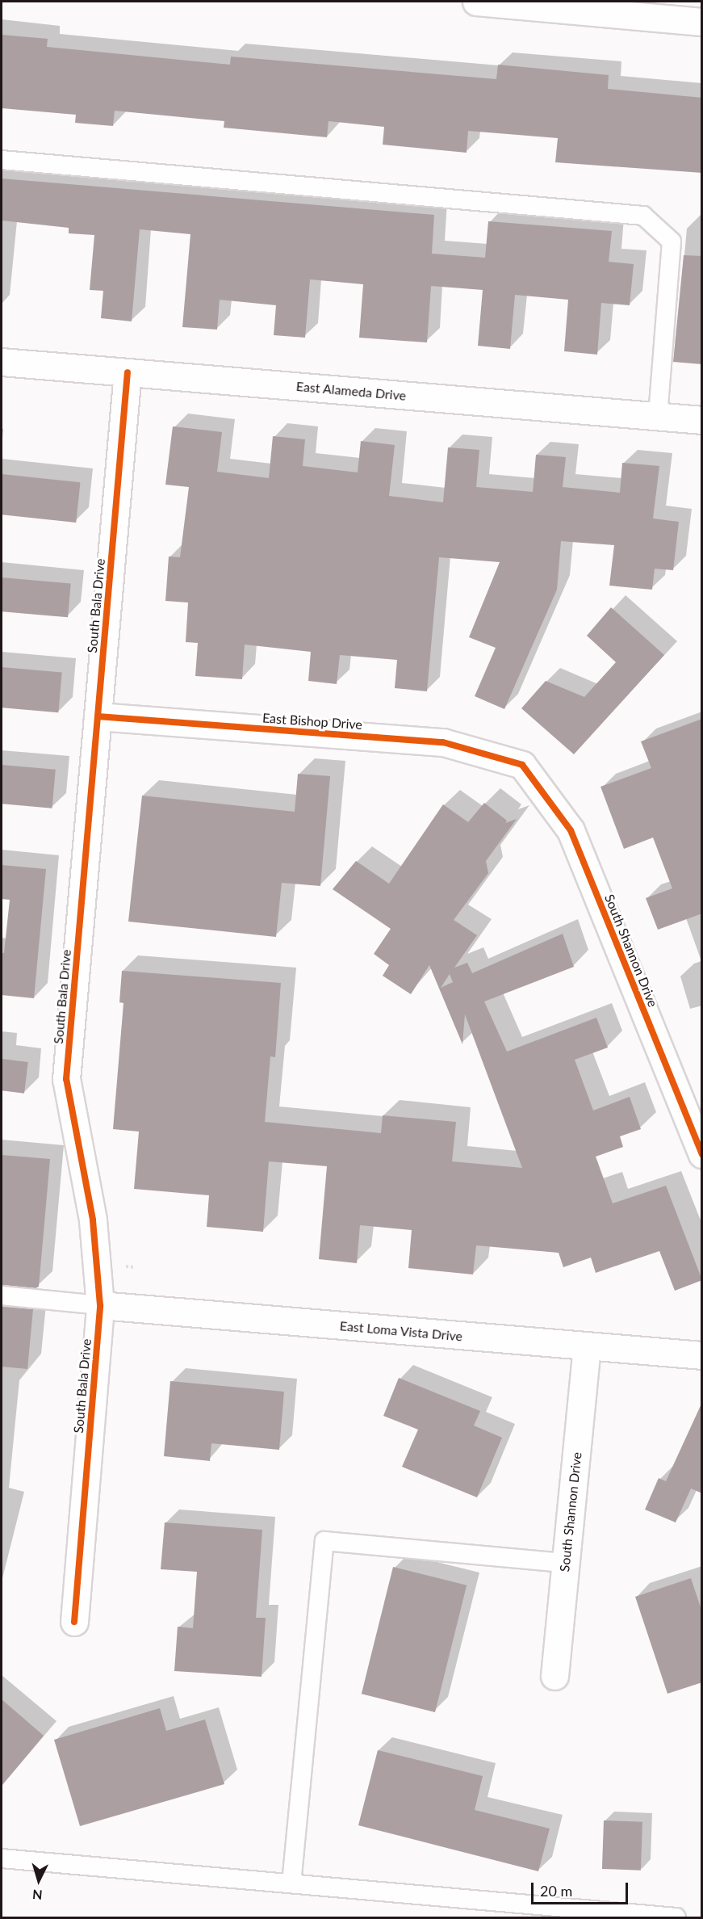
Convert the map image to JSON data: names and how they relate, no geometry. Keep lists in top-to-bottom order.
{
  "streets": {
    "street": [
      "East Alameda Drive",
      "South Bala Drive",
      "East Bishop Drive",
      "South Shannon Drive",
      "East Loma Vista Drive"
    ]
  },
  "crossings": [
    ["East Alameda Drive", "South Bala Drive"],
    ["South Bala Drive", "East Bishop Drive"],
    ["South Bala Drive", "East Loma Vista Drive"],
    ["East Bishop Drive", "South Shannon Drive"],
    ["South Shannon Drive", "East Loma Vista Drive"]
  ],
  "scale_bar": "20 m",
  "north": "bottom"
}
